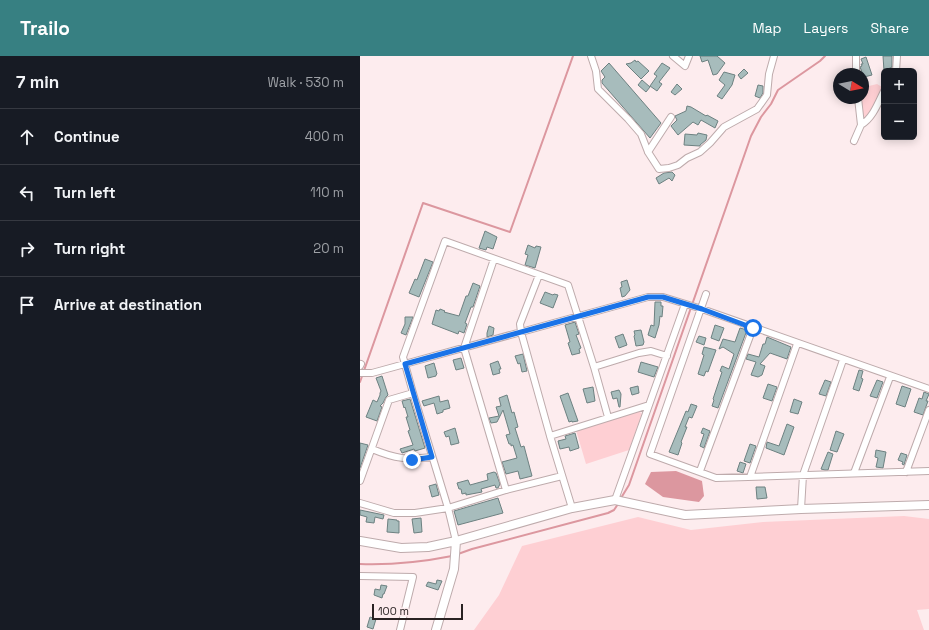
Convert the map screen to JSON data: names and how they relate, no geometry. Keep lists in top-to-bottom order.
{
  "scale_bar": "100 m",
  "north": "right",
  "page": {
    "header": "Trailo",
    "nav": ["Map", "Layers", "Share"],
    "heading": ["7 min", "Walk · 530 m"],
    "map_buttons": ["+", "−"],
    "list": [
      ["Continue", "400 m"],
      ["Turn left", "110 m"],
      ["Turn right", "20 m"],
      "Arrive at destination"
    ],
    "scale": "100 m"
  }
}
